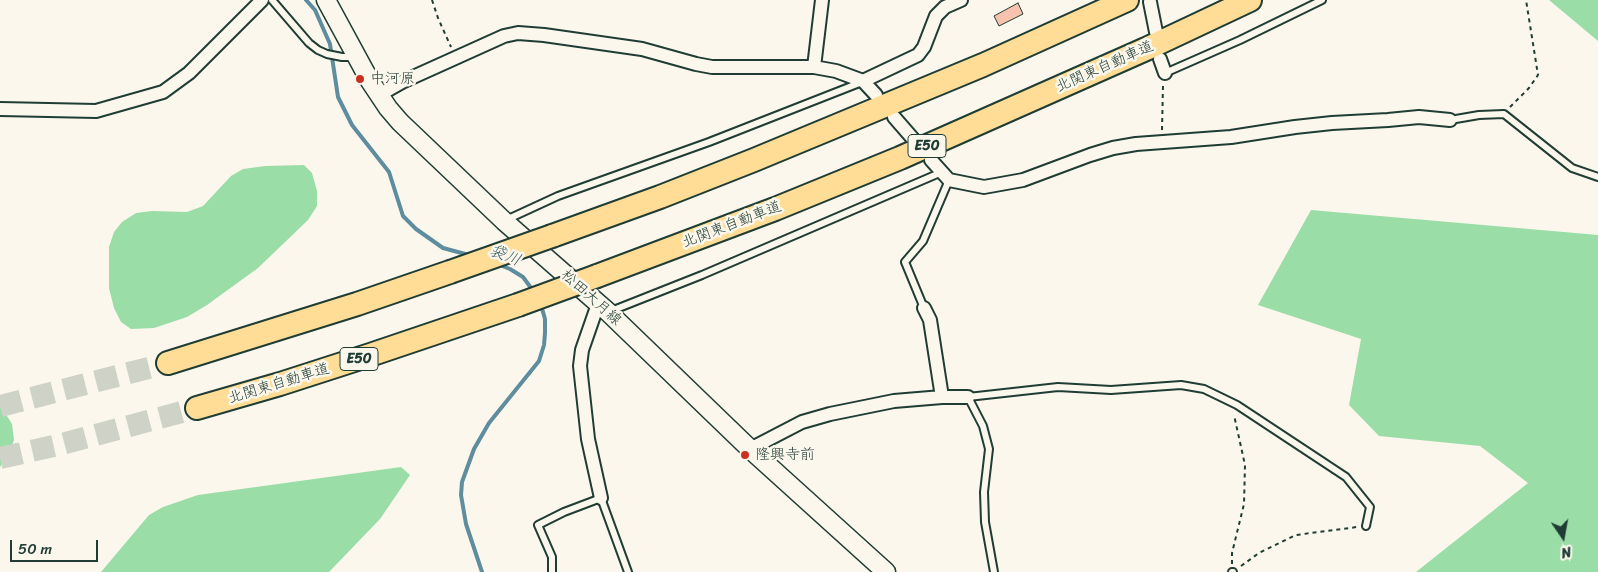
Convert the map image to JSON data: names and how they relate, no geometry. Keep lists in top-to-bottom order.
{
  "streets": {
    "highway": ["北関東自動車道", "E50"],
    "main road": ["松田大月線"]
  },
  "water": ["袋川"],
  "places": ["中河原", "隆興寺前"],
  "scale_bar": "50 m",
  "north": "bottom"
}
